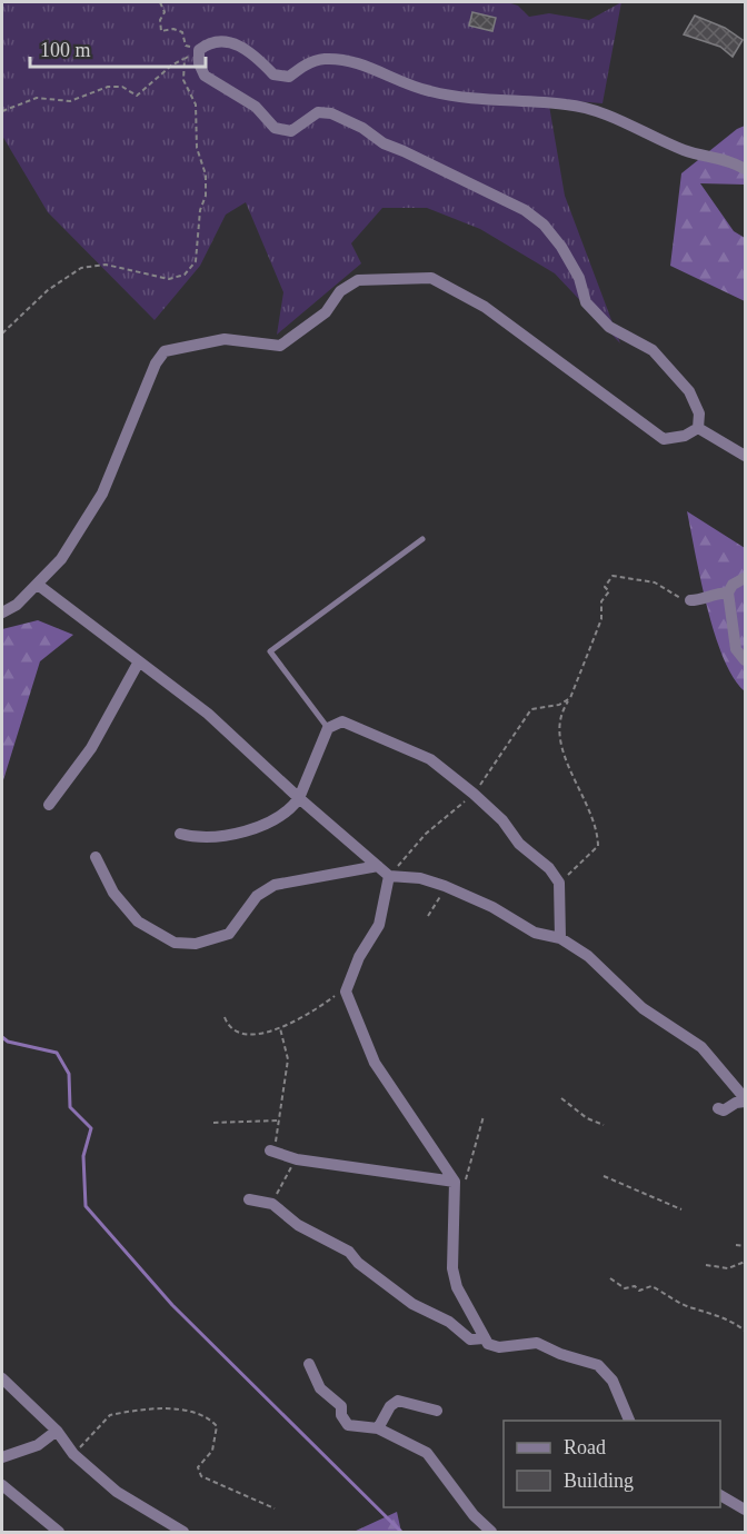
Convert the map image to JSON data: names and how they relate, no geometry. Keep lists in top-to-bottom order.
{
  "legend": ["Road", "Building"],
  "scale_bar": "100 m"
}
